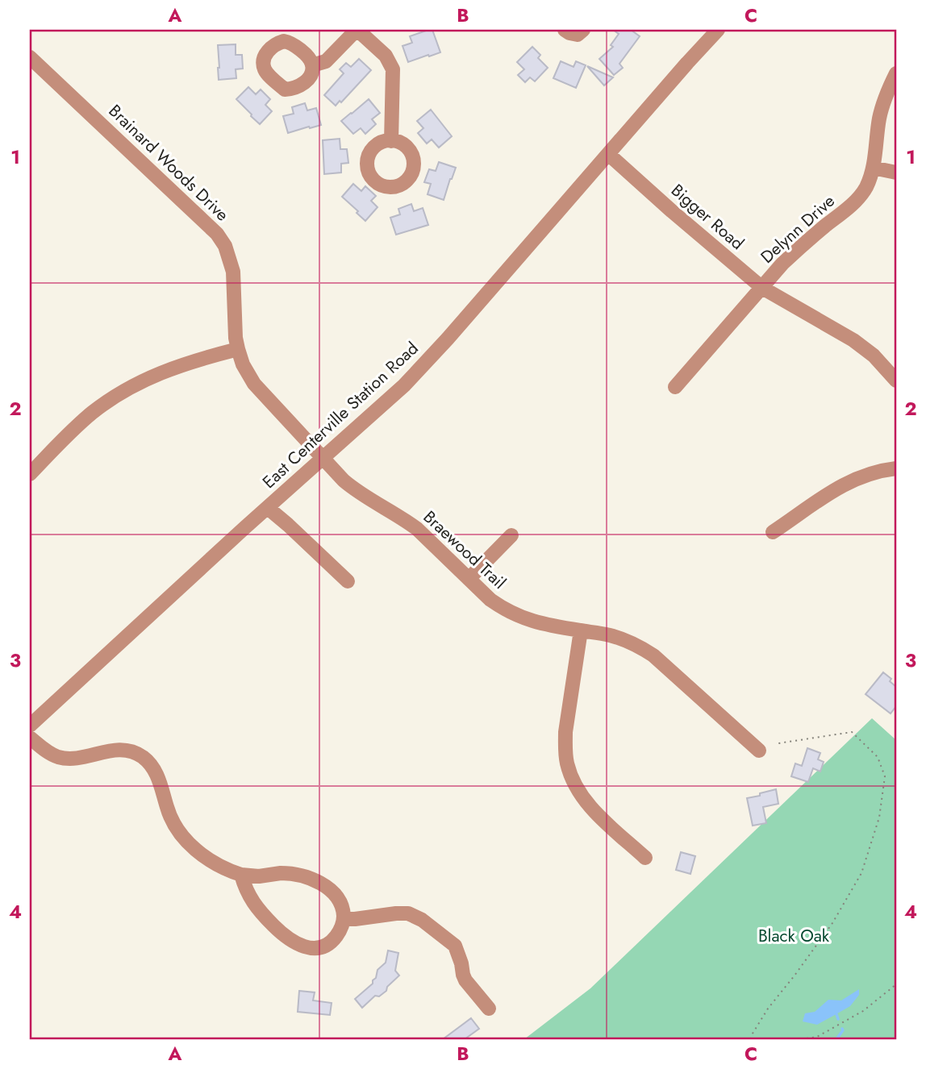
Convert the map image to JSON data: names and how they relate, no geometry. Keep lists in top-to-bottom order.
{
  "streets": {
    "street": [
      "Brainard Woods Drive",
      "Bigger Road",
      "Delynn Drive",
      "East Centerville Station Road",
      "Braewood Trail"
    ]
  },
  "crossings": [
    ["Brainard Woods Drive", "East Centerville Station Road"],
    ["Brainard Woods Drive", "Braewood Trail"],
    ["Bigger Road", "Delynn Drive"],
    ["Bigger Road", "East Centerville Station Road"],
    ["East Centerville Station Road", "Braewood Trail"]
  ],
  "parks": ["Black Oak"],
  "grid": {
    "columns": ["A", "B", "C"],
    "rows": [
      "1",
      "2",
      "3",
      "4"
    ]
  }
}
